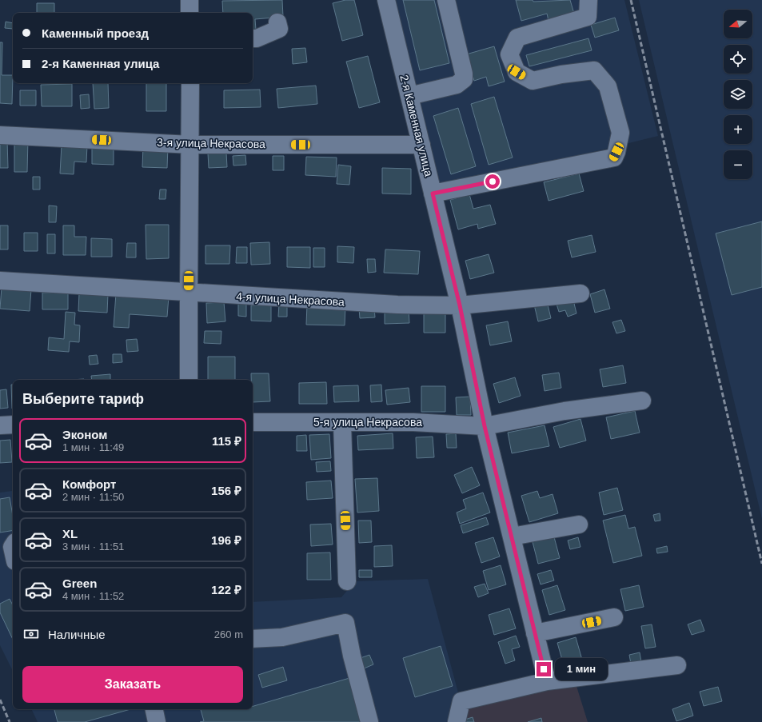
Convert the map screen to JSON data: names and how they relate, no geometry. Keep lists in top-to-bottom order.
{
  "streets": {
    "street": [
      "2-я Каменная улица",
      "3-я улица Некрасова",
      "4-я улица Некрасова",
      "5-я улица Некрасова"
    ]
  },
  "crossings": [
    ["2-я Каменная улица", "3-я улица Некрасова"],
    ["2-я Каменная улица", "4-я улица Некрасова"],
    ["2-я Каменная улица", "5-я улица Некрасова"]
  ],
  "north": "left",
  "page": {
    "map_buttons": ["+", "−"],
    "banner": ["Каменный проезд", "2-я Каменная улица"],
    "heading": "Выберите тариф",
    "list": [
      {
        "name": "Эконом",
        "note": "1 мин · 11:49",
        "value": "115 ₽"
      },
      {
        "name": "Комфорт",
        "note": "2 мин · 11:50",
        "value": "156 ₽"
      },
      {
        "name": "XL",
        "note": "3 мин · 11:51",
        "value": "196 ₽"
      },
      {
        "name": "Green",
        "note": "4 мин · 11:52",
        "value": "122 ₽"
      }
    ],
    "pay": ["Наличные", "260 m"],
    "bubble": "1 мин",
    "buttons": "Заказать"
  }
}
